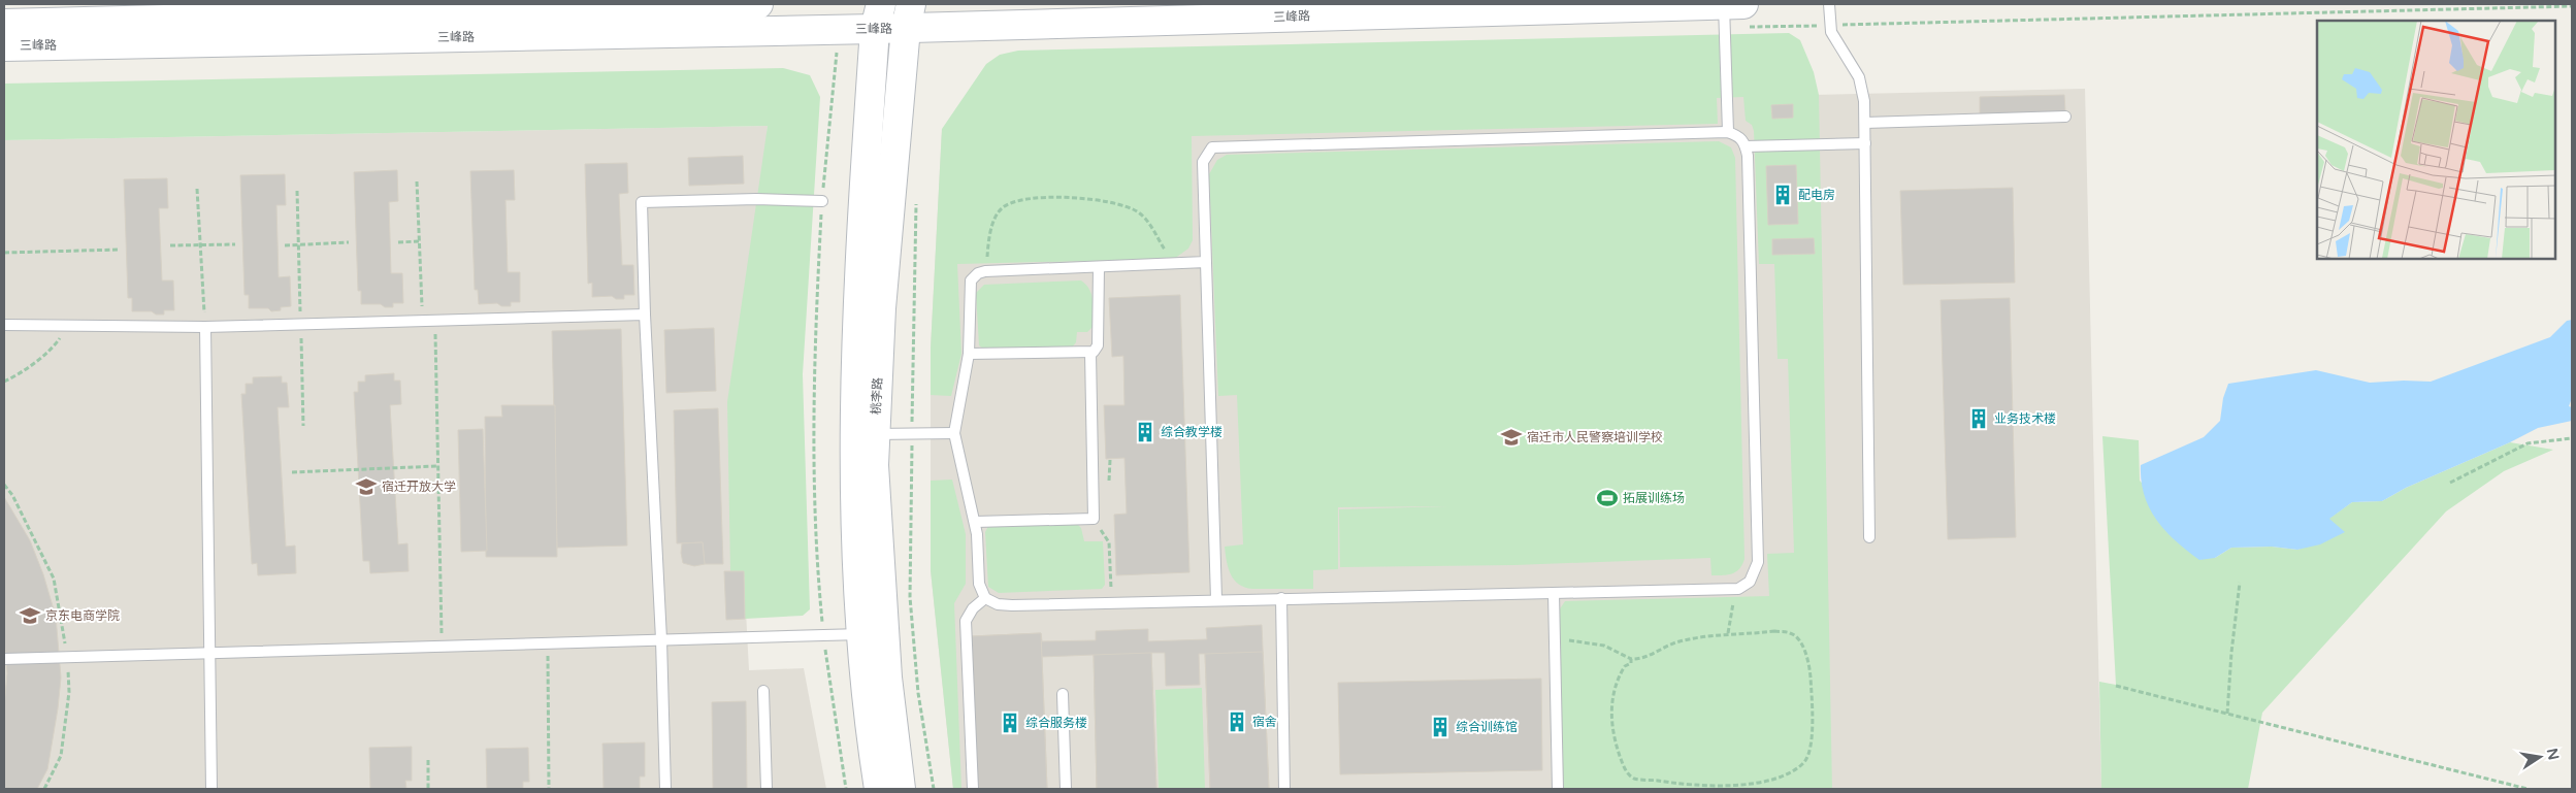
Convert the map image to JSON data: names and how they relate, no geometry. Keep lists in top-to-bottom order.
{
  "streets": {
    "main road": ["三峰路", "桃李路"]
  },
  "crossings": [
    ["三峰路", "桃李路"]
  ],
  "places": {
    "building": [
      "配电房",
      "业务技术楼",
      "综合教学楼",
      "宿舍",
      "综合服务楼",
      "综合训练馆"
    ],
    "school or university": ["宿迁市人民警察培训学校", "宿迁开放大学", "京东电商学院"],
    "sports": ["拓展训练场"]
  },
  "north": "right"
}
